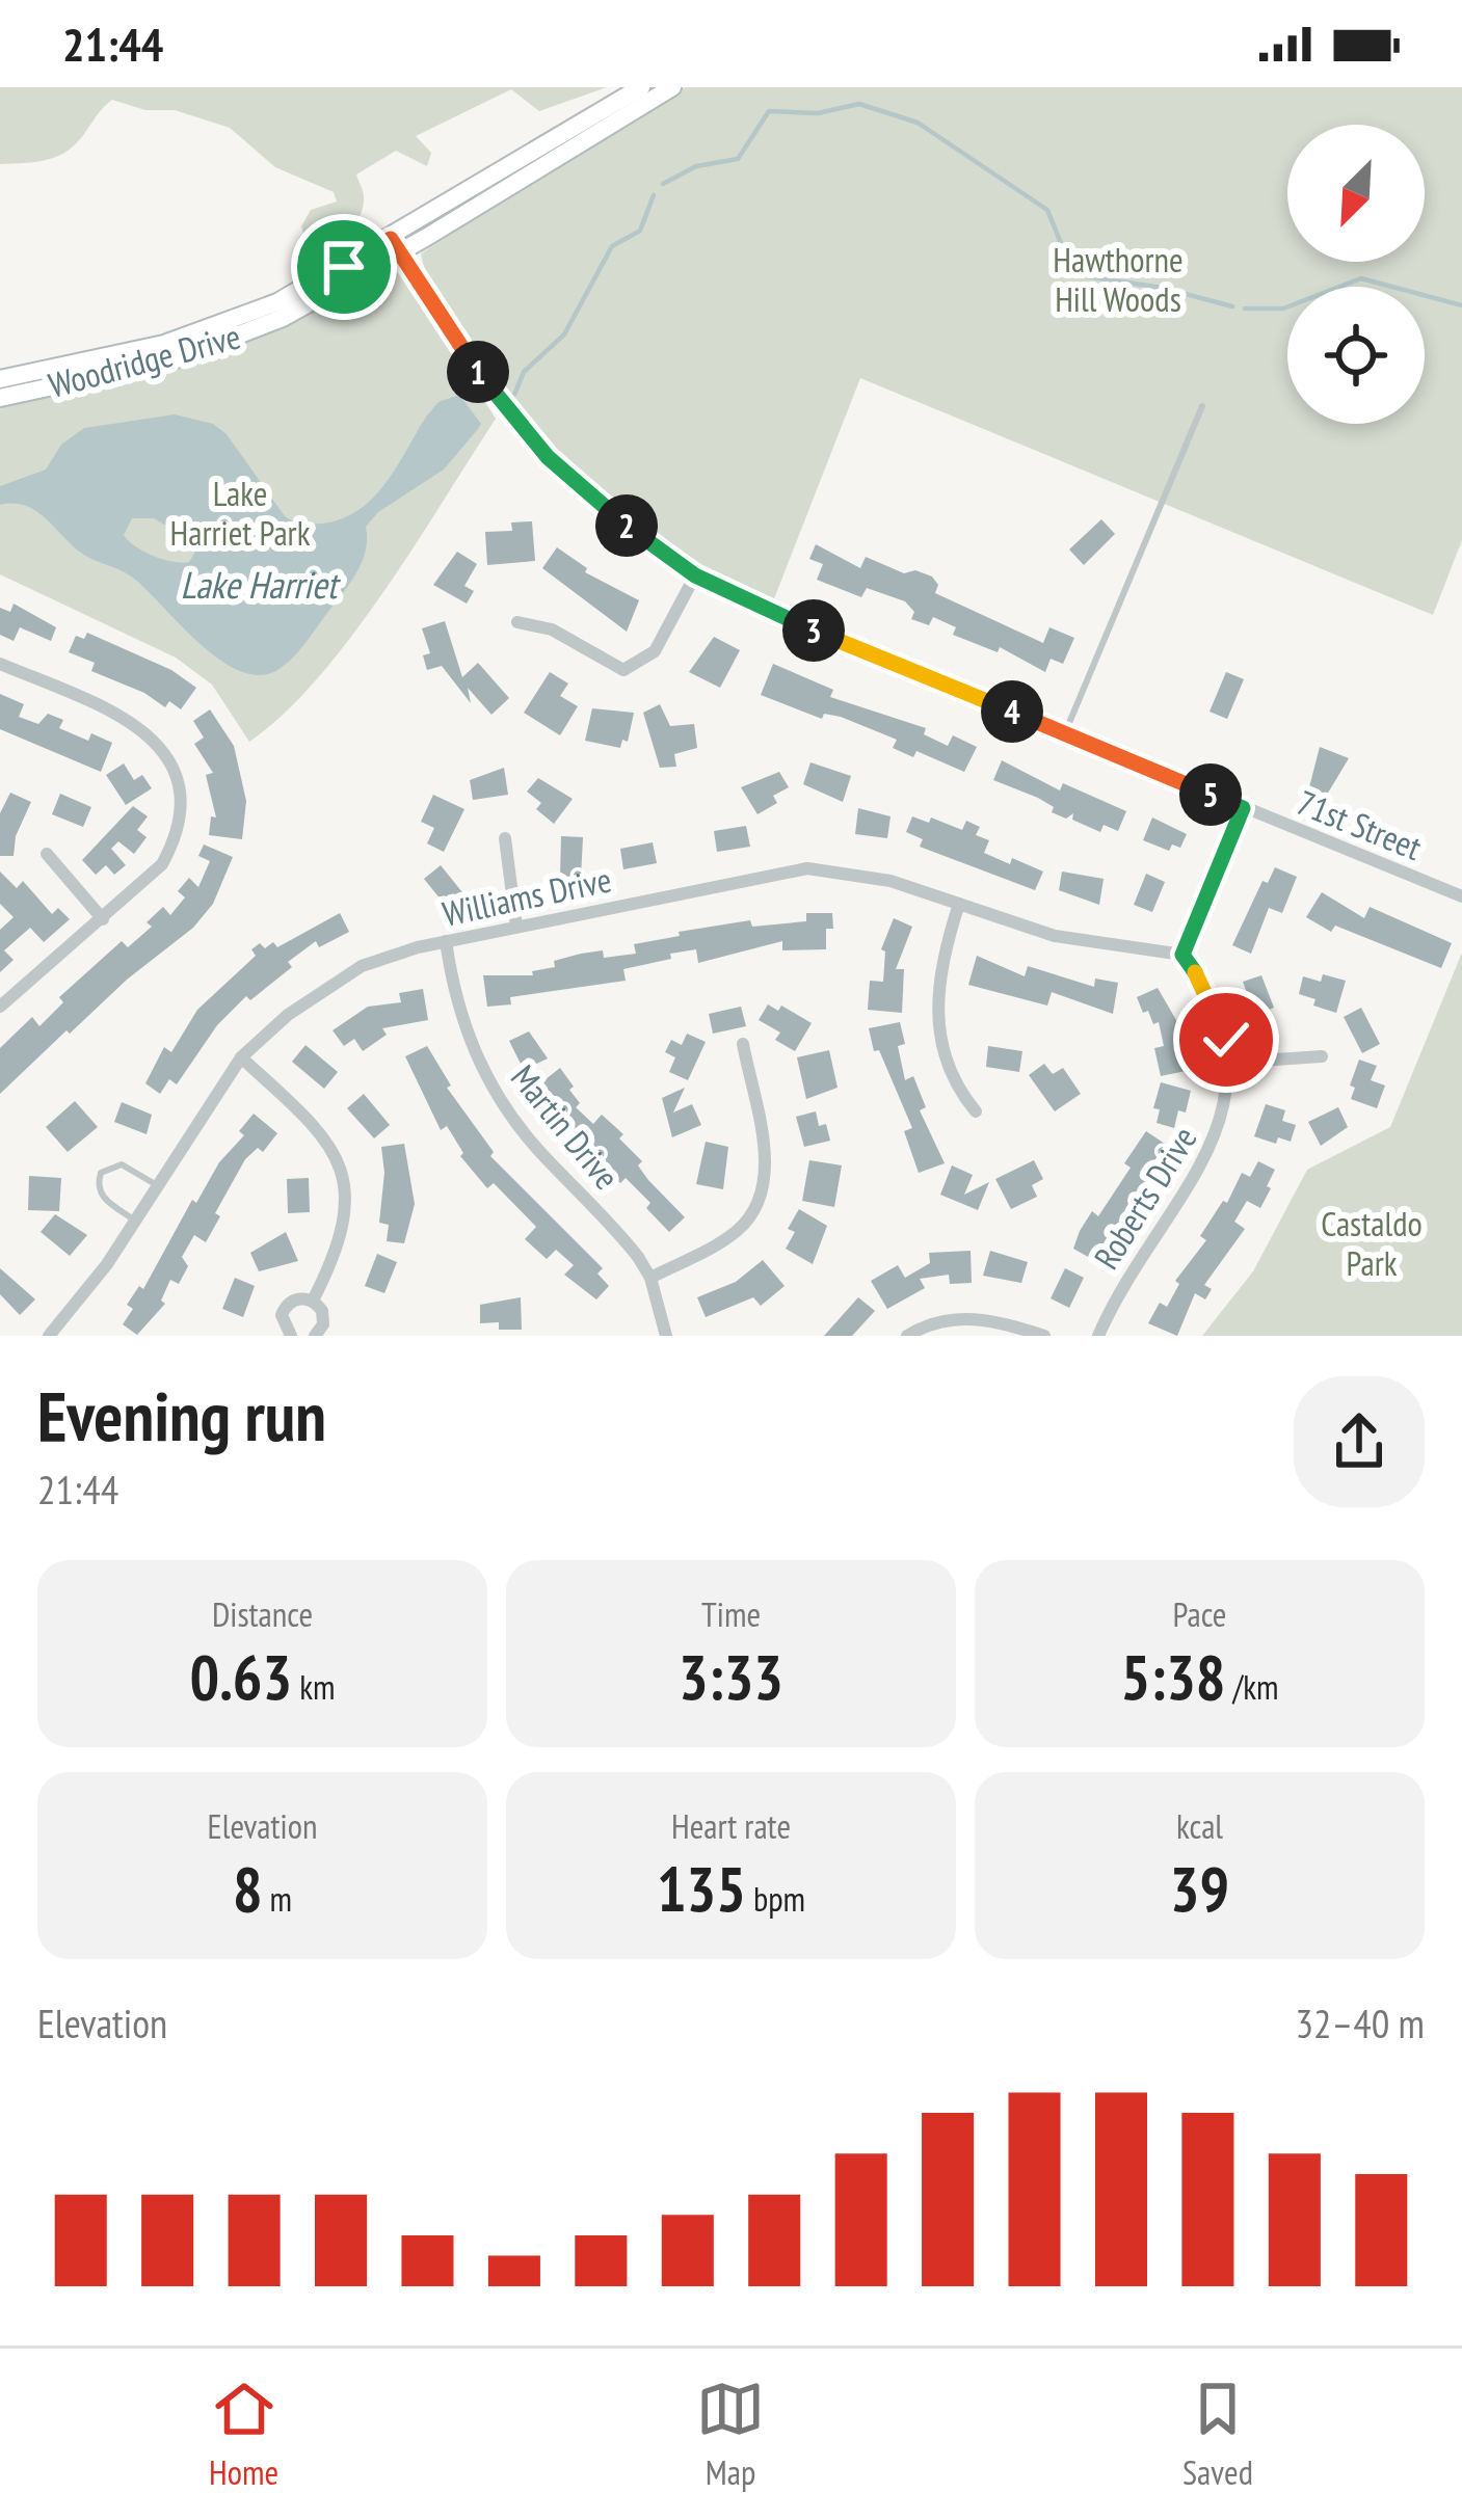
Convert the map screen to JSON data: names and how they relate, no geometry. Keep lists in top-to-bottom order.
{
  "streets": {
    "street": [
      "Woodridge Drive",
      "71st Street",
      "Williams Drive",
      "Martin Drive",
      "Roberts Drive"
    ]
  },
  "crossings": [
    ["Woodridge Drive", "71st Street"],
    ["Williams Drive", "Martin Drive"],
    ["Williams Drive", "Roberts Drive"]
  ],
  "water": ["Lake Harriet"],
  "parks": ["Hawthorne Hill Woods", "Lake Harriet Park", "Castaldo Park"],
  "north": "bottom left",
  "page": {
    "status": "21:44",
    "pins": [
      "1",
      "2",
      "3",
      "4",
      "5"
    ],
    "heading": ["Evening run", "21:44"],
    "stats": [
      ["Distance", "0.63 km"],
      ["Time", "3:33"],
      ["Pace", "5:38 /km"],
      ["Elevation", "8 m"],
      ["Heart rate", "135 bpm"],
      ["kcal", "39"]
    ],
    "chart": ["Elevation", "32–40 m"],
    "tabs": ["Home", "Map", "Saved"]
  }
}
